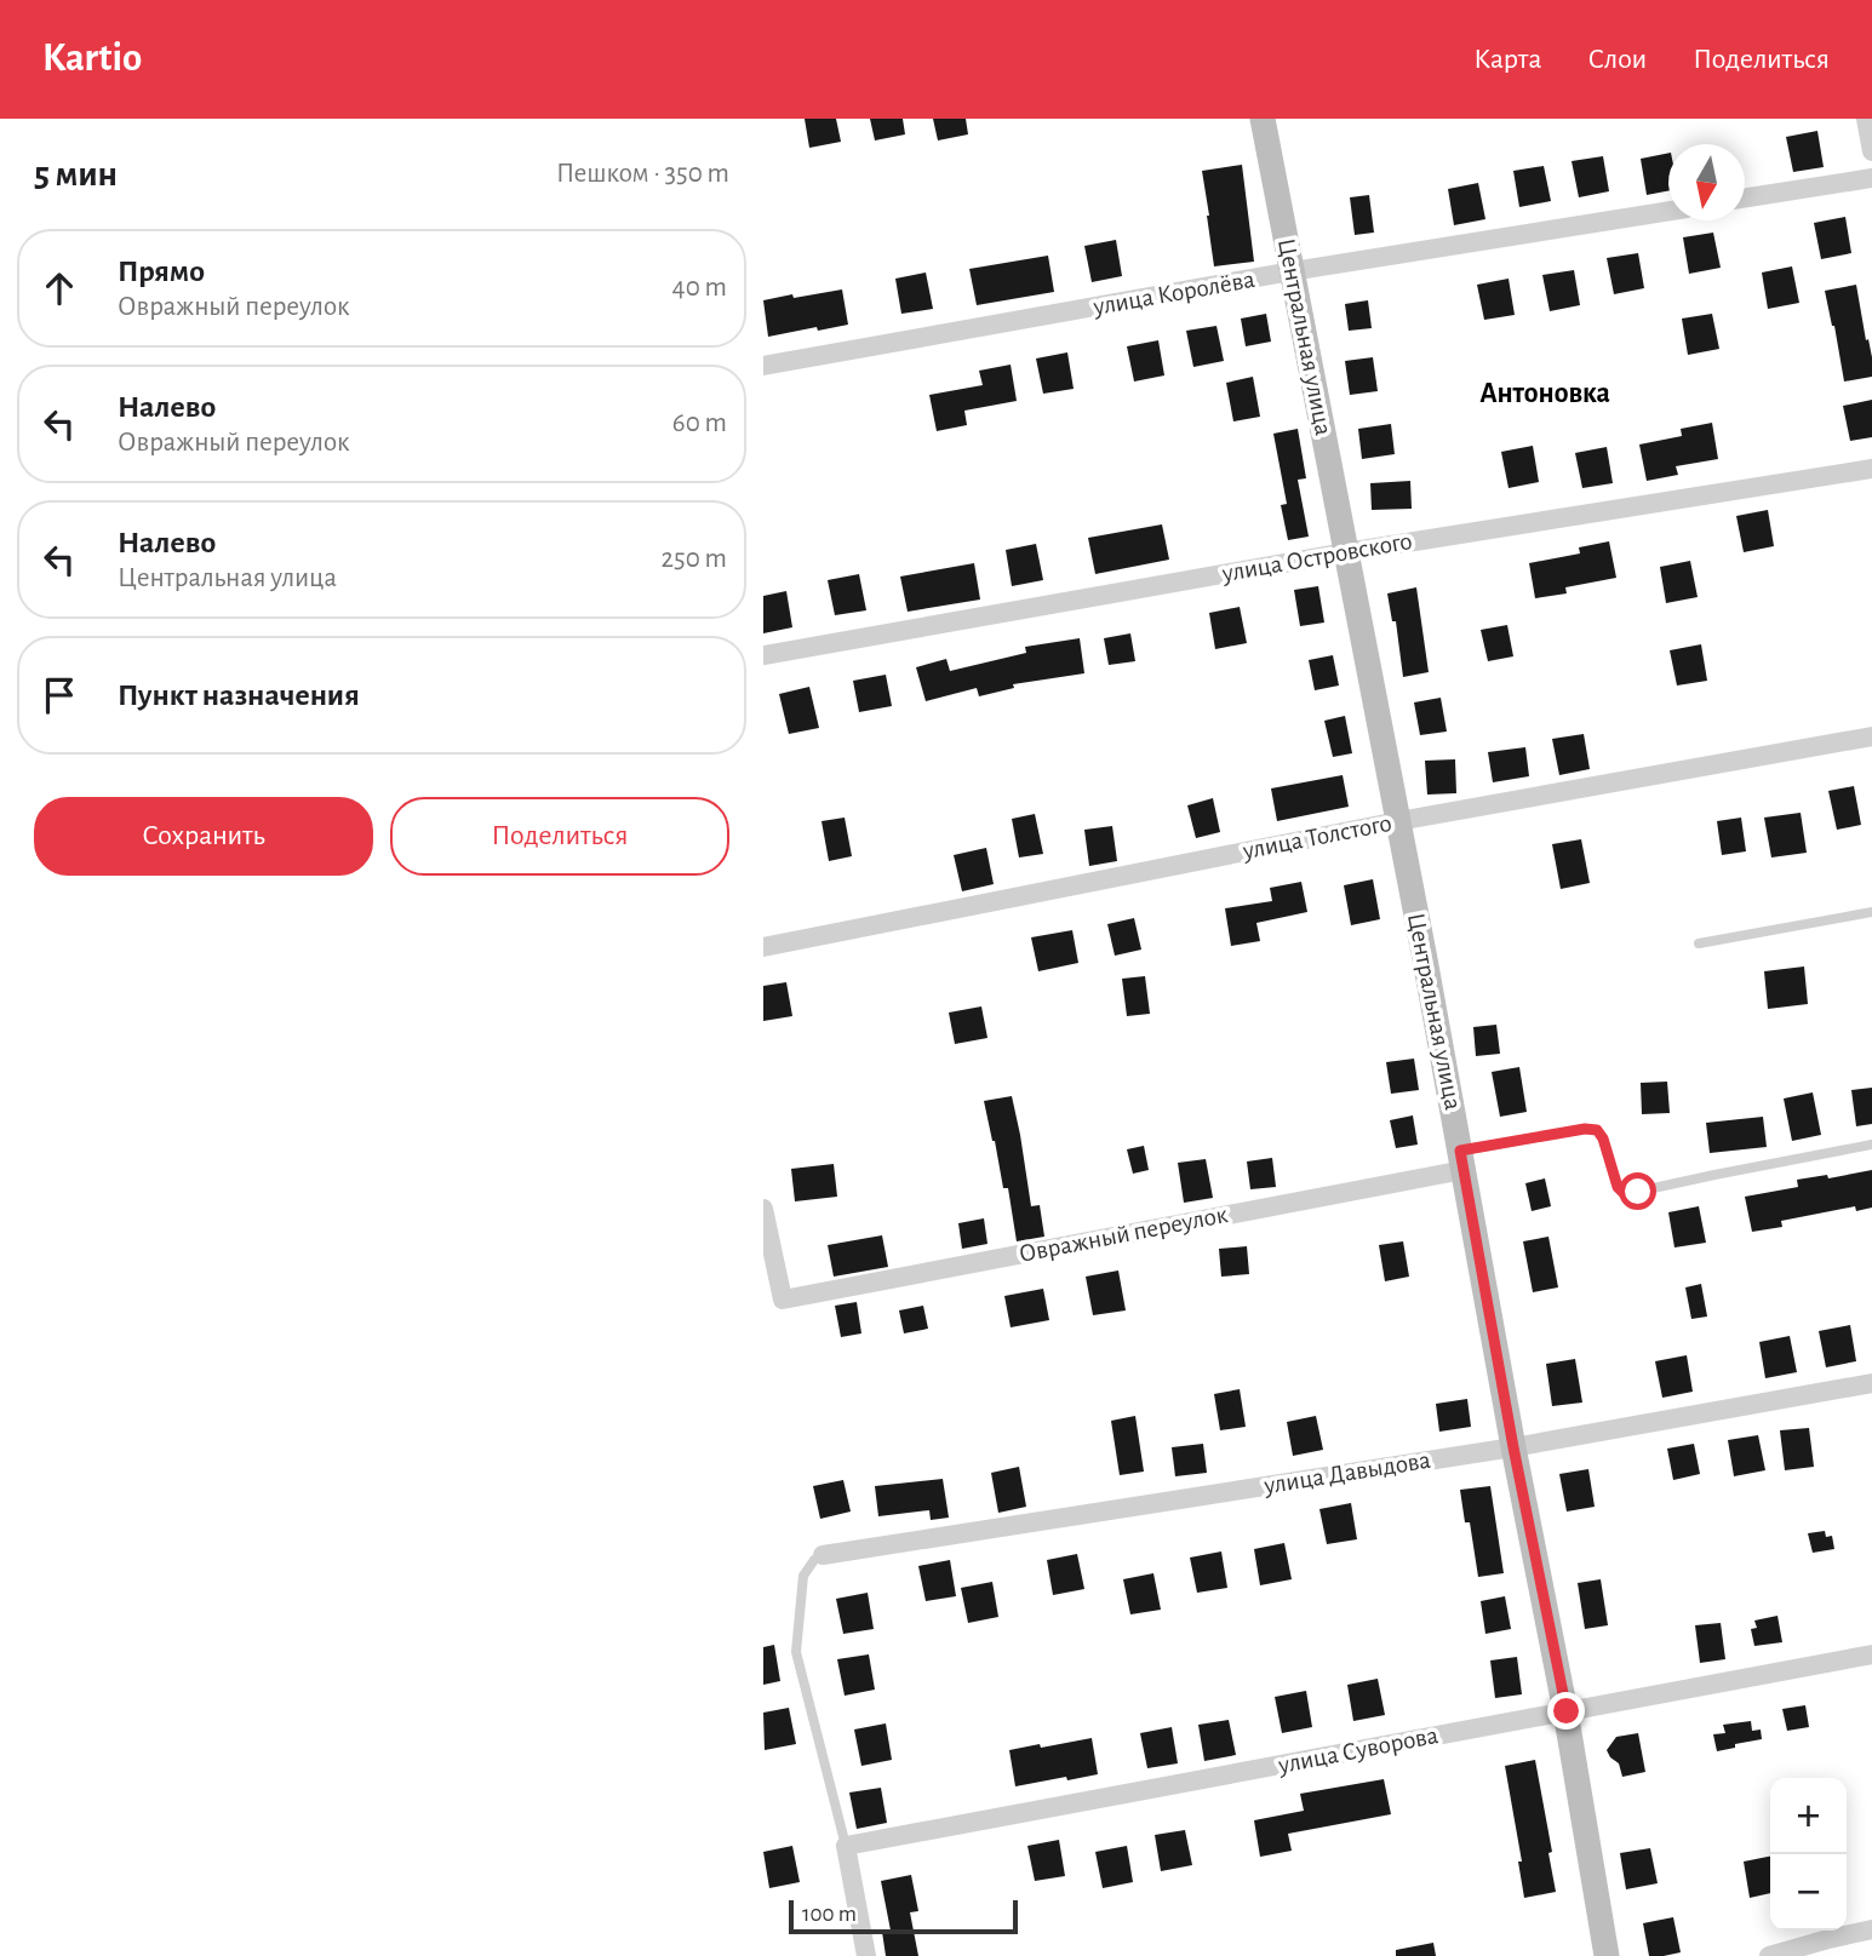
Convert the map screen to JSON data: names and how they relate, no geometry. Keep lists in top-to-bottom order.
{
  "streets": {
    "street": [
      "улица Королёва",
      "Центральная улица",
      "улица Островского",
      "улица Толстого",
      "Овражный переулок",
      "улица Давыдова",
      "улица Суворова"
    ]
  },
  "crossings": [
    ["улица Королёва", "Центральная улица"],
    ["Центральная улица", "улица Островского"],
    ["Центральная улица", "улица Толстого"],
    ["Центральная улица", "Овражный переулок"],
    ["Центральная улица", "улица Давыдова"],
    ["Центральная улица", "улица Суворова"]
  ],
  "districts": ["Антоновка"],
  "scale_bar": "100 m",
  "north": "bottom",
  "page": {
    "header": "Kartio",
    "nav": ["Карта", "Слои", "Поделиться"],
    "heading": ["5 мин", "Пешком · 350 m"],
    "list": [
      ["Прямо", "Овражный переулок", "40 m"],
      ["Налево", "Овражный переулок", "60 m"],
      ["Налево", "Центральная улица", "250 m"],
      "Пункт назначения"
    ],
    "buttons": ["Сохранить", "Поделиться"],
    "map_buttons": ["+", "−"],
    "scale": "100 m"
  }
}
